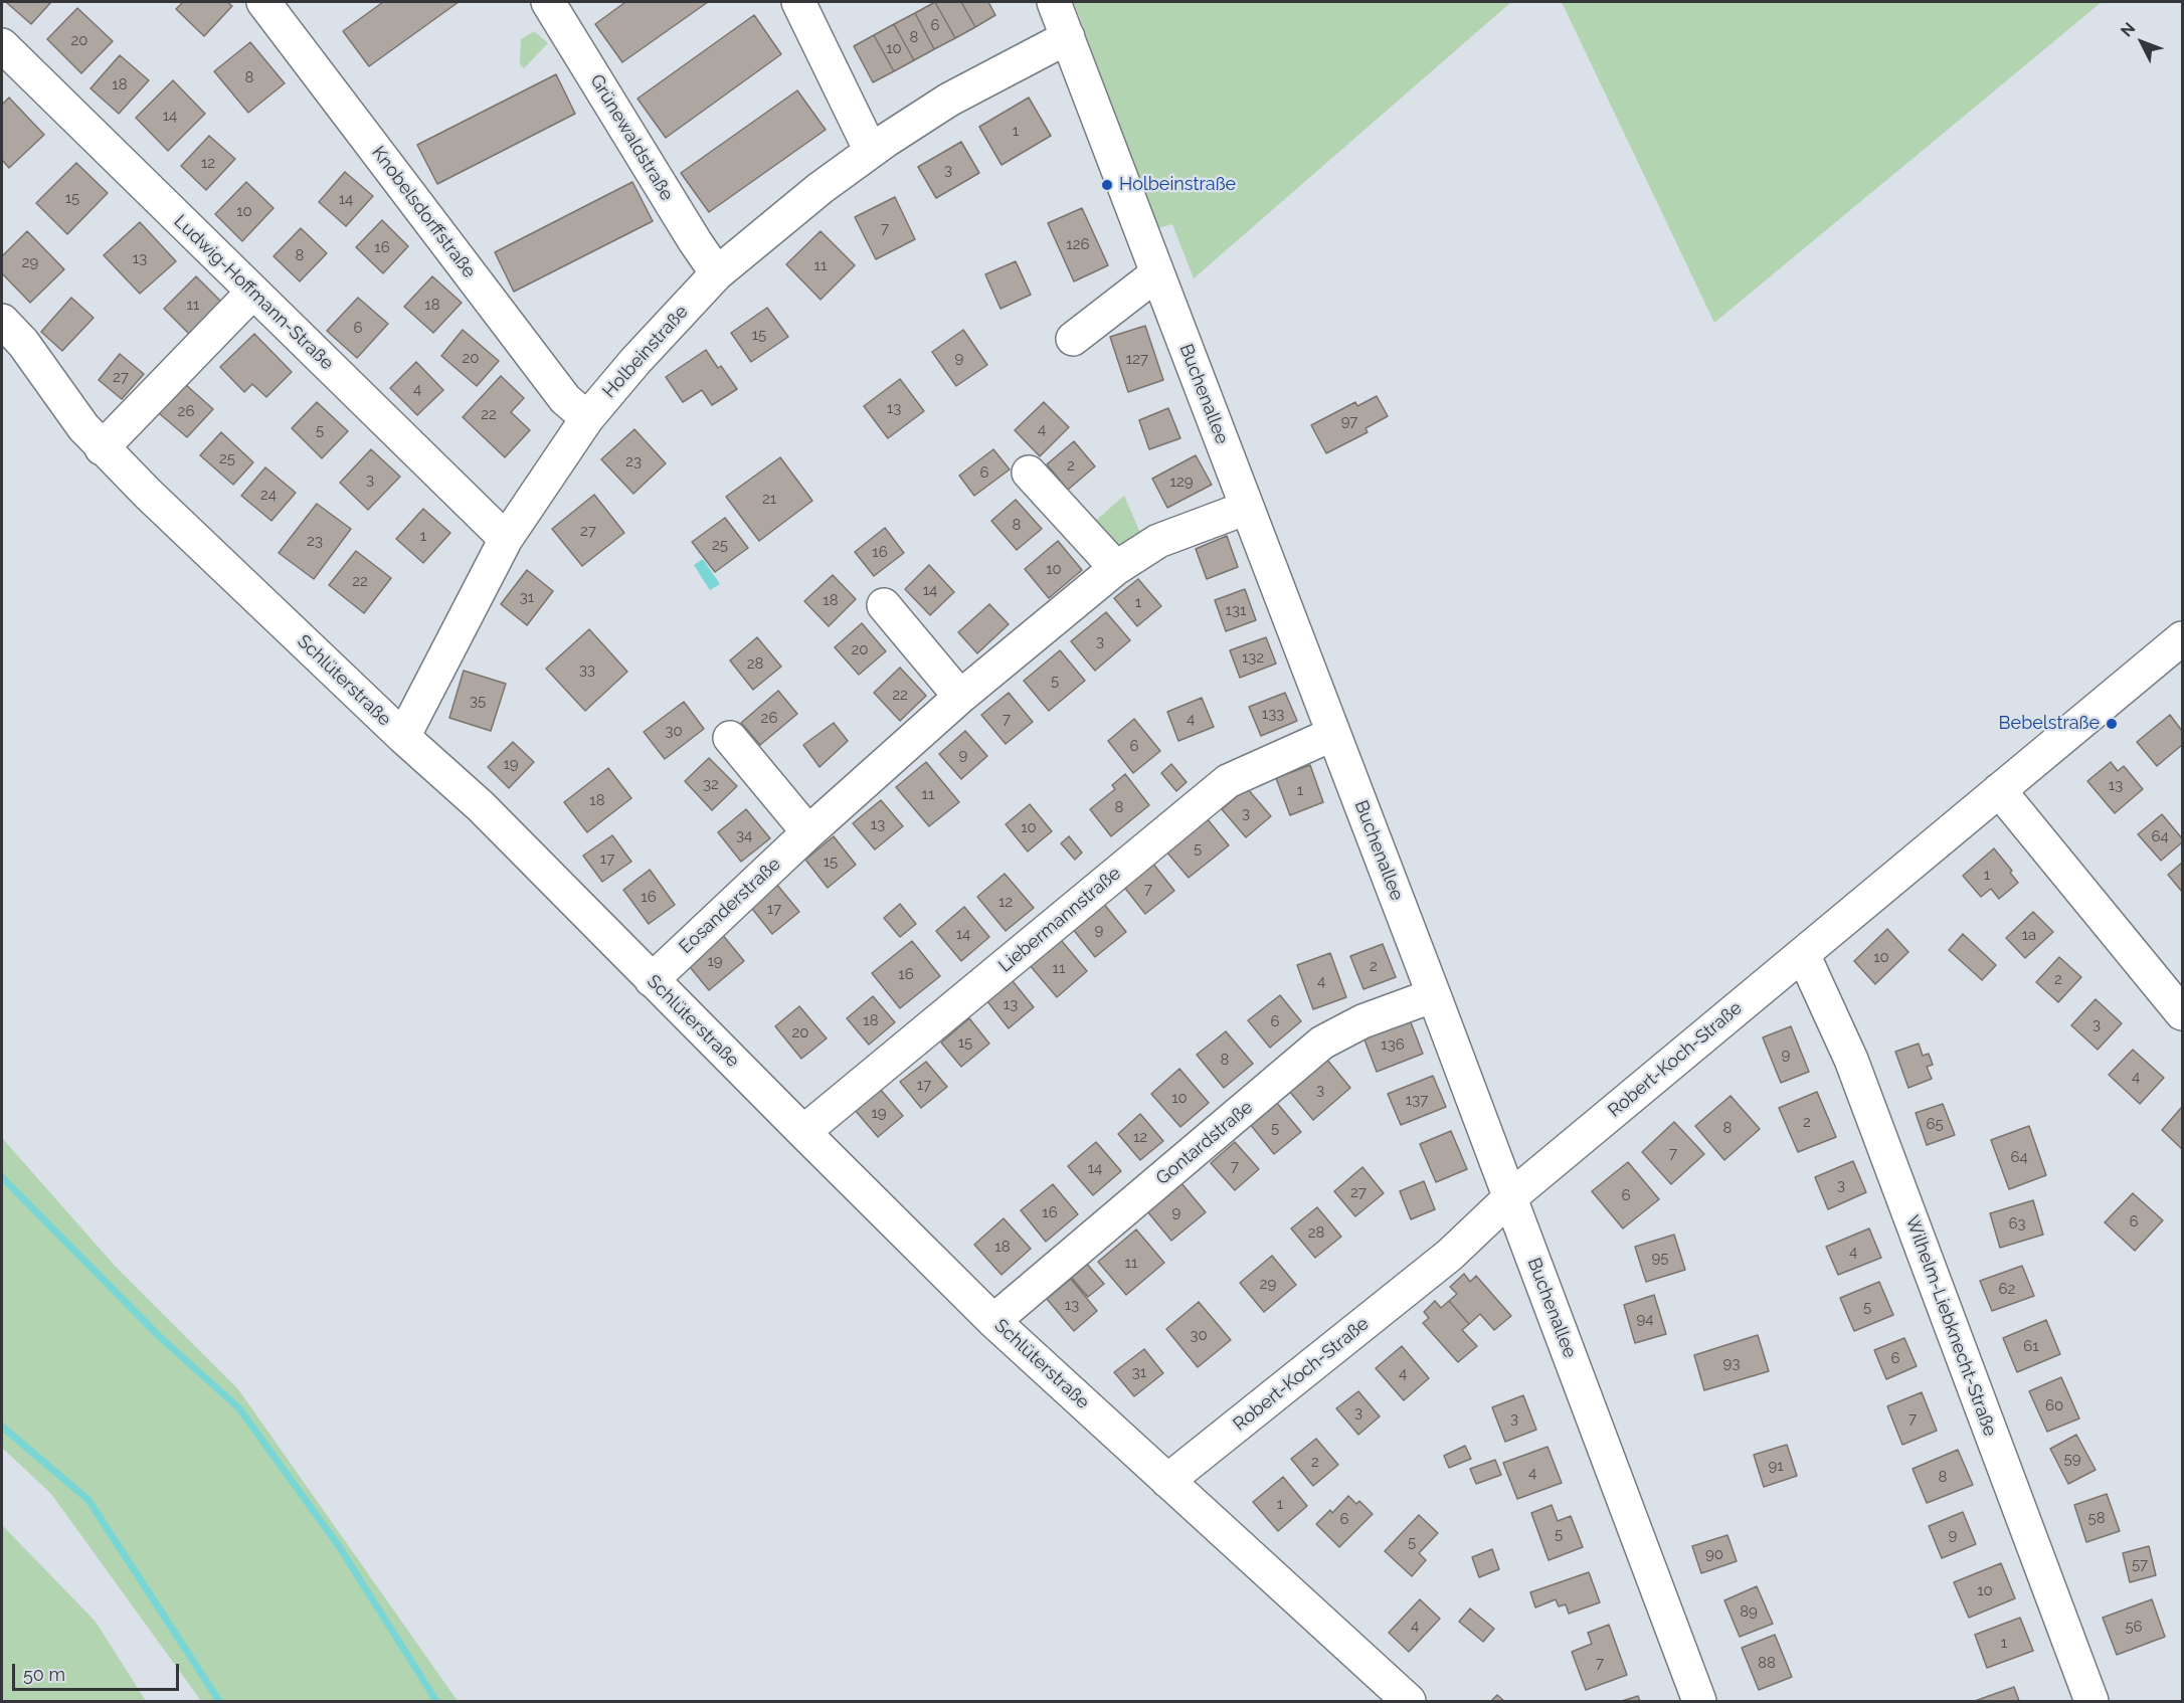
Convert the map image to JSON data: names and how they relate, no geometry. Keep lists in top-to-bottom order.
{
  "streets": {
    "street": [
      "Grünewaldstraße",
      "Knobelsdorffstraße",
      "Ludwig-Hoffmann-Straße",
      "Holbeinstraße",
      "Buchenallee",
      "Schlüterstraße",
      "Eosanderstraße",
      "Liebermannstraße",
      "Robert-Koch-Straße",
      "Gontardstraße",
      "Wilhelm-Liebknecht-Straße"
    ]
  },
  "crossings": [
    ["Grünewaldstraße", "Holbeinstraße"],
    ["Knobelsdorffstraße", "Holbeinstraße"],
    ["Ludwig-Hoffmann-Straße", "Holbeinstraße"],
    ["Holbeinstraße", "Buchenallee"],
    ["Holbeinstraße", "Schlüterstraße"],
    ["Buchenallee", "Eosanderstraße"],
    ["Buchenallee", "Liebermannstraße"],
    ["Buchenallee", "Robert-Koch-Straße"],
    ["Buchenallee", "Gontardstraße"],
    ["Schlüterstraße", "Eosanderstraße"],
    ["Schlüterstraße", "Liebermannstraße"],
    ["Schlüterstraße", "Robert-Koch-Straße"],
    ["Schlüterstraße", "Gontardstraße"],
    ["Robert-Koch-Straße", "Wilhelm-Liebknecht-Straße"]
  ],
  "places": ["Holbeinstraße", "Bebelstraße"],
  "house_numbers": [
    "6",
    "8",
    "20",
    "10",
    "8",
    "18",
    "14",
    "1",
    "12",
    "3",
    "15",
    "14",
    "10",
    "7",
    "126",
    "16",
    "8",
    "13",
    "29",
    "11",
    "11",
    "18",
    "6",
    "15",
    "20",
    "9",
    "127",
    "27",
    "4",
    "13",
    "26",
    "22",
    "97",
    "4",
    "5",
    "25",
    "23",
    "2",
    "6",
    "3",
    "129",
    "24",
    "21",
    "8",
    "27",
    "1",
    "23",
    "25",
    "16",
    "10",
    "22",
    "14",
    "31",
    "18",
    "1",
    "131",
    "3",
    "20",
    "132",
    "28",
    "33",
    "5",
    "22",
    "35",
    "133",
    "26",
    "7",
    "4",
    "30",
    "6",
    "9",
    "19",
    "32",
    "13",
    "1",
    "11",
    "18",
    "8",
    "3",
    "13",
    "10",
    "34",
    "64",
    "5",
    "17",
    "15",
    "1",
    "7",
    "16",
    "12",
    "17",
    "9",
    "14",
    "1a",
    "10",
    "19",
    "2",
    "11",
    "16",
    "2",
    "4",
    "13",
    "18",
    "6",
    "3",
    "20",
    "15",
    "136",
    "9",
    "8",
    "4",
    "17",
    "3",
    "10",
    "137",
    "19",
    "2",
    "65",
    "5",
    "8",
    "12",
    "7",
    "64",
    "7",
    "14",
    "3",
    "27",
    "6",
    "16",
    "9",
    "6",
    "63",
    "28",
    "18",
    "4",
    "95",
    "11",
    "29",
    "62",
    "13",
    "5",
    "94",
    "30",
    "61",
    "6",
    "93",
    "31",
    "4",
    "60",
    "3",
    "3",
    "7",
    "59",
    "2",
    "91",
    "4",
    "8",
    "1",
    "58",
    "6",
    "5",
    "9",
    "5",
    "90",
    "57",
    "10",
    "89",
    "4",
    "56",
    "1",
    "7",
    "88"
  ],
  "scale_bar": "50 m",
  "north": "top left"
}
